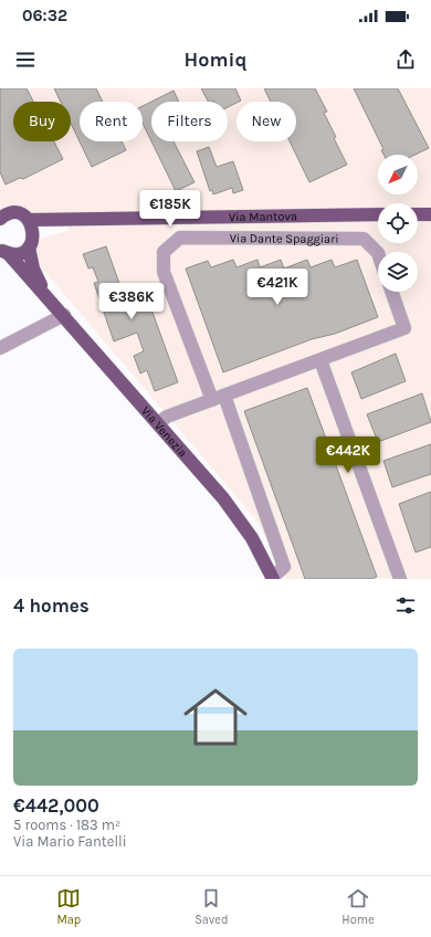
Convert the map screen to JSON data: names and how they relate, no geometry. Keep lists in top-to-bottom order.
{
  "streets": {
    "main road": ["Via Mantova", "Via Venezia"],
    "street": ["Via Dante Spaggiari"]
  },
  "crossings": [
    ["Via Dante Spaggiari", "Via Venezia"]
  ],
  "north": "bottom left",
  "page": {
    "status": "06:32",
    "header": "Homiq",
    "chip": [
      "Buy",
      "Rent",
      "Filters",
      "New"
    ],
    "price": [
      "€185K",
      "€421K",
      "€386K",
      "€442K"
    ],
    "heading": "4 homes",
    "list": [
      {
        "name": "€442,000",
        "note": "5 rooms · 183 m² · Via Mario Fantelli"
      }
    ],
    "tabs": ["Map", "Saved", "Home"]
  }
}
